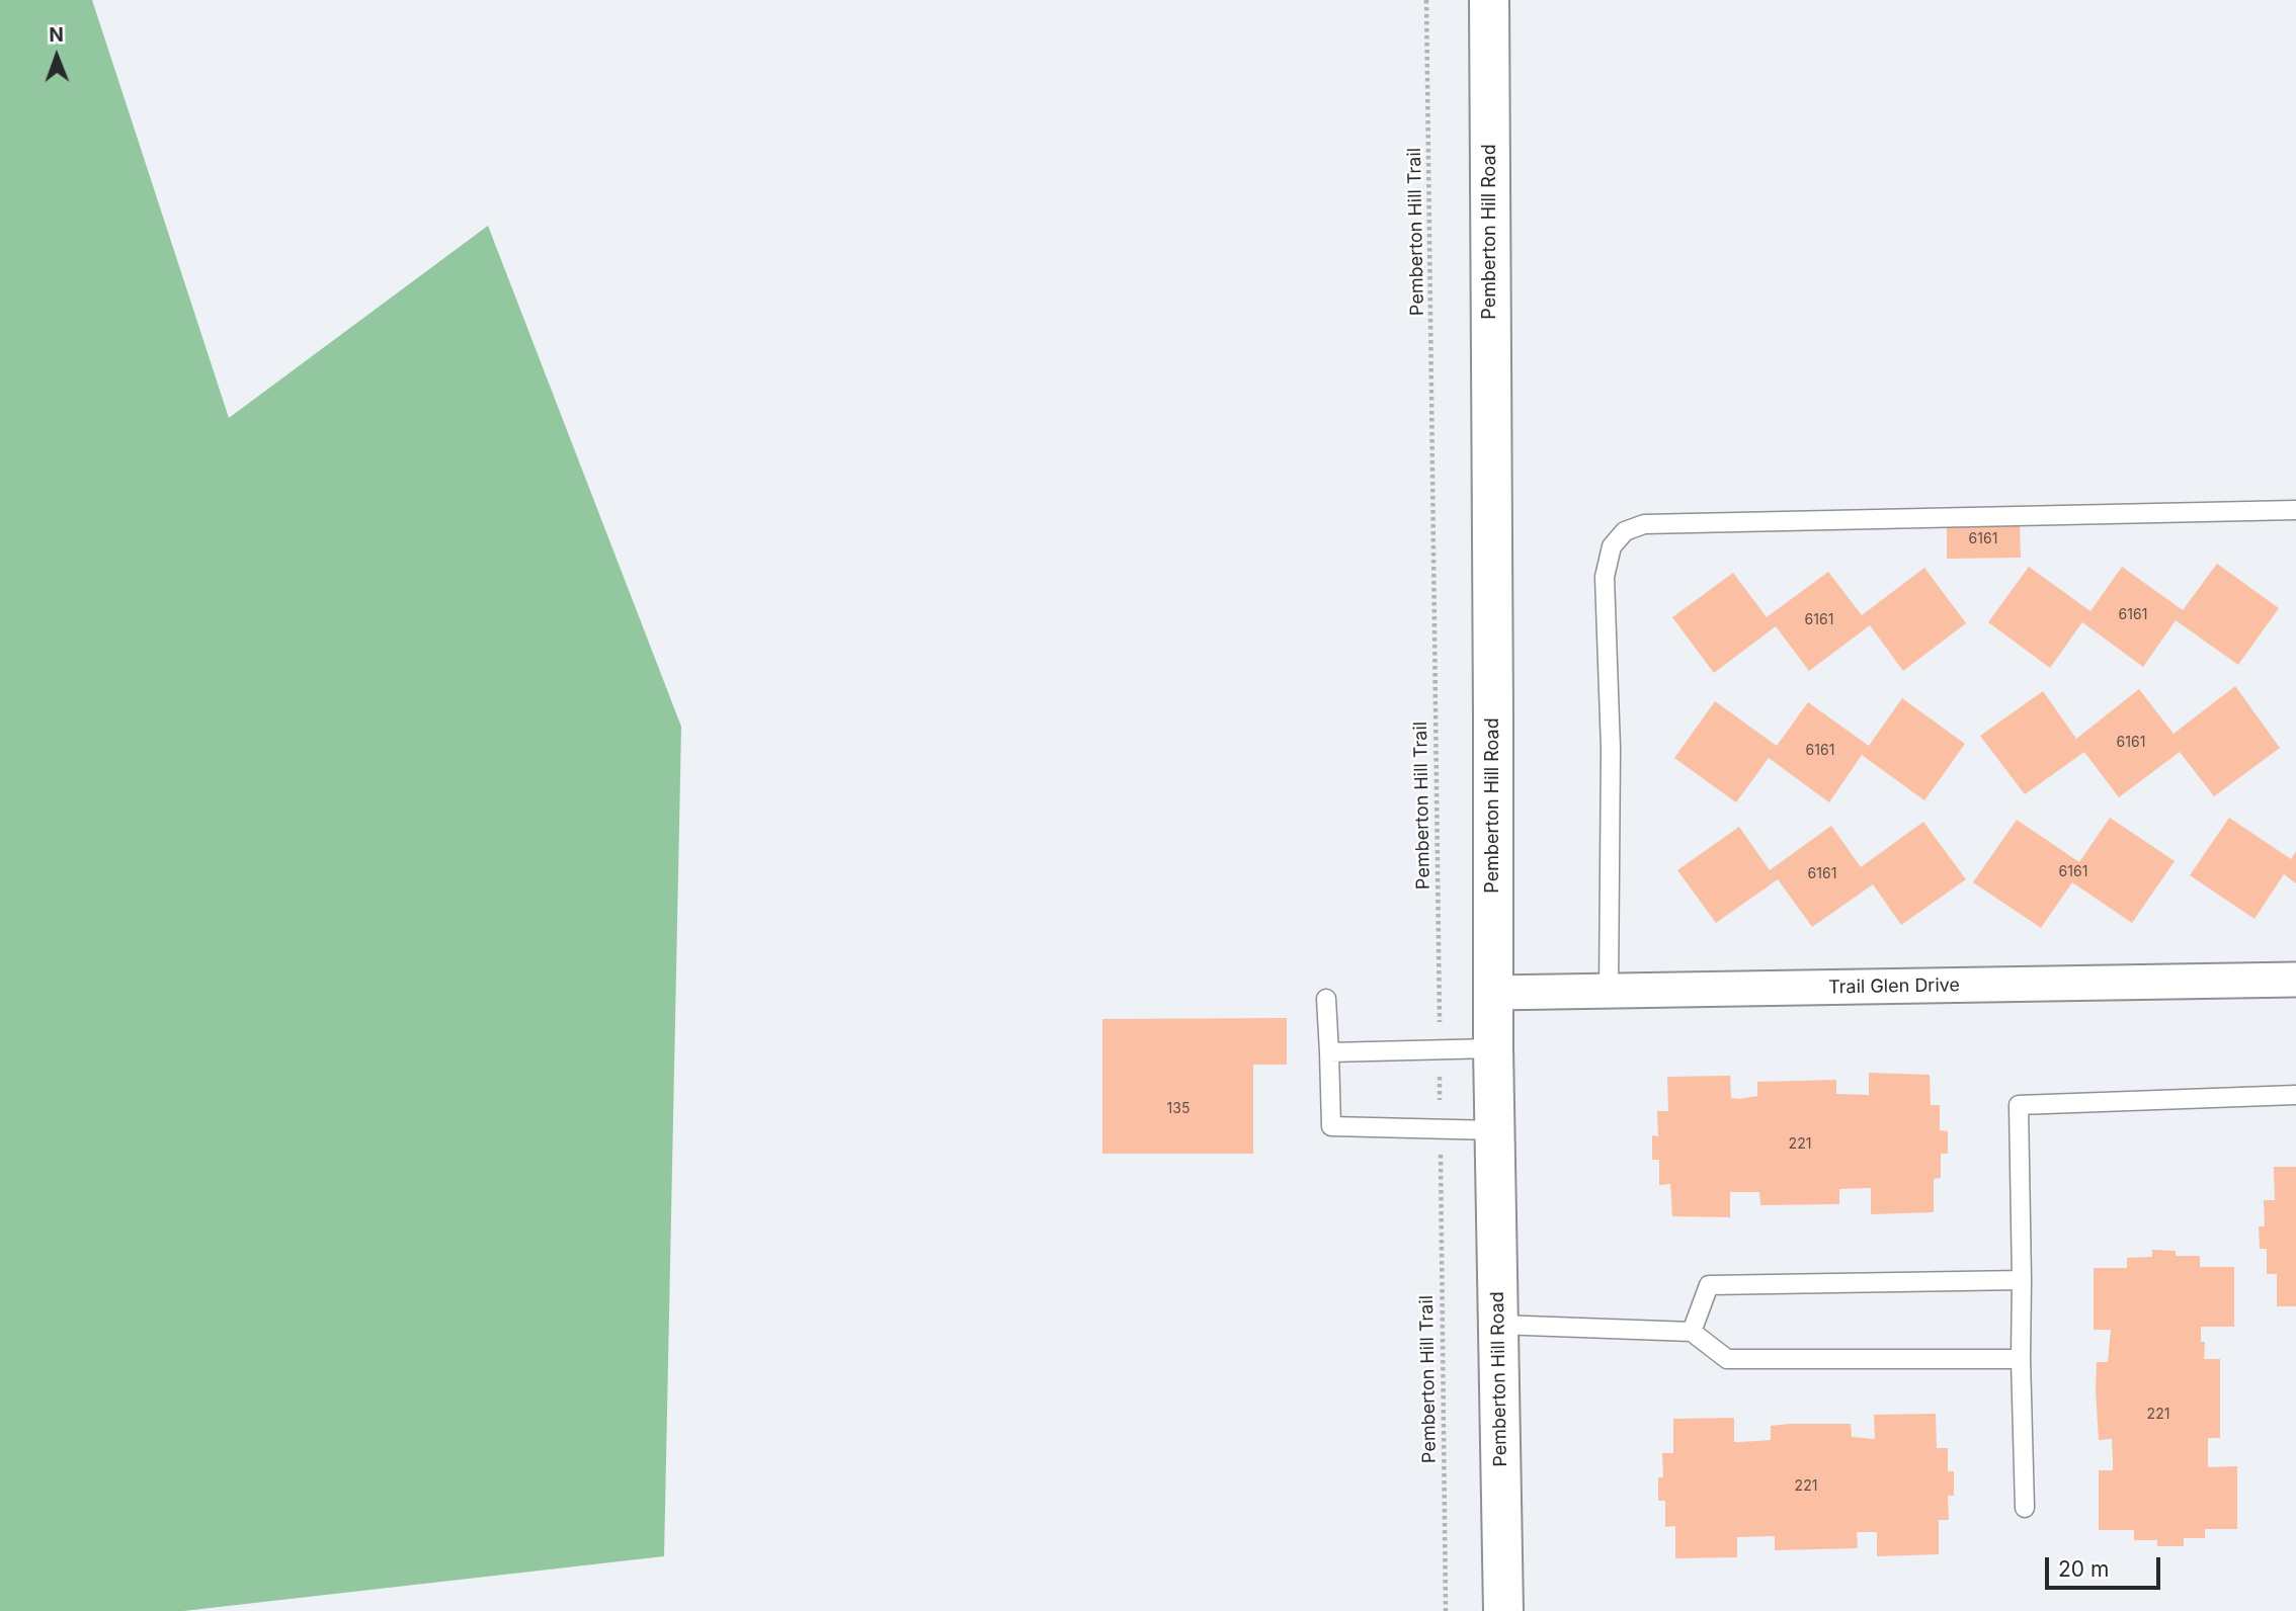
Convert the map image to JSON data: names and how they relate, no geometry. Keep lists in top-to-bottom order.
{
  "streets": {
    "street": ["Pemberton Hill Road", "Trail Glen Drive"],
    "path": ["Pemberton Hill Trail"]
  },
  "crossings": [
    ["Pemberton Hill Road", "Trail Glen Drive"]
  ],
  "house_numbers": [
    "6161",
    "6161",
    "6161",
    "6161",
    "6161",
    "6161",
    "6161",
    "135",
    "221",
    "221",
    "221"
  ],
  "scale_bar": "20 m",
  "north": "top"
}
